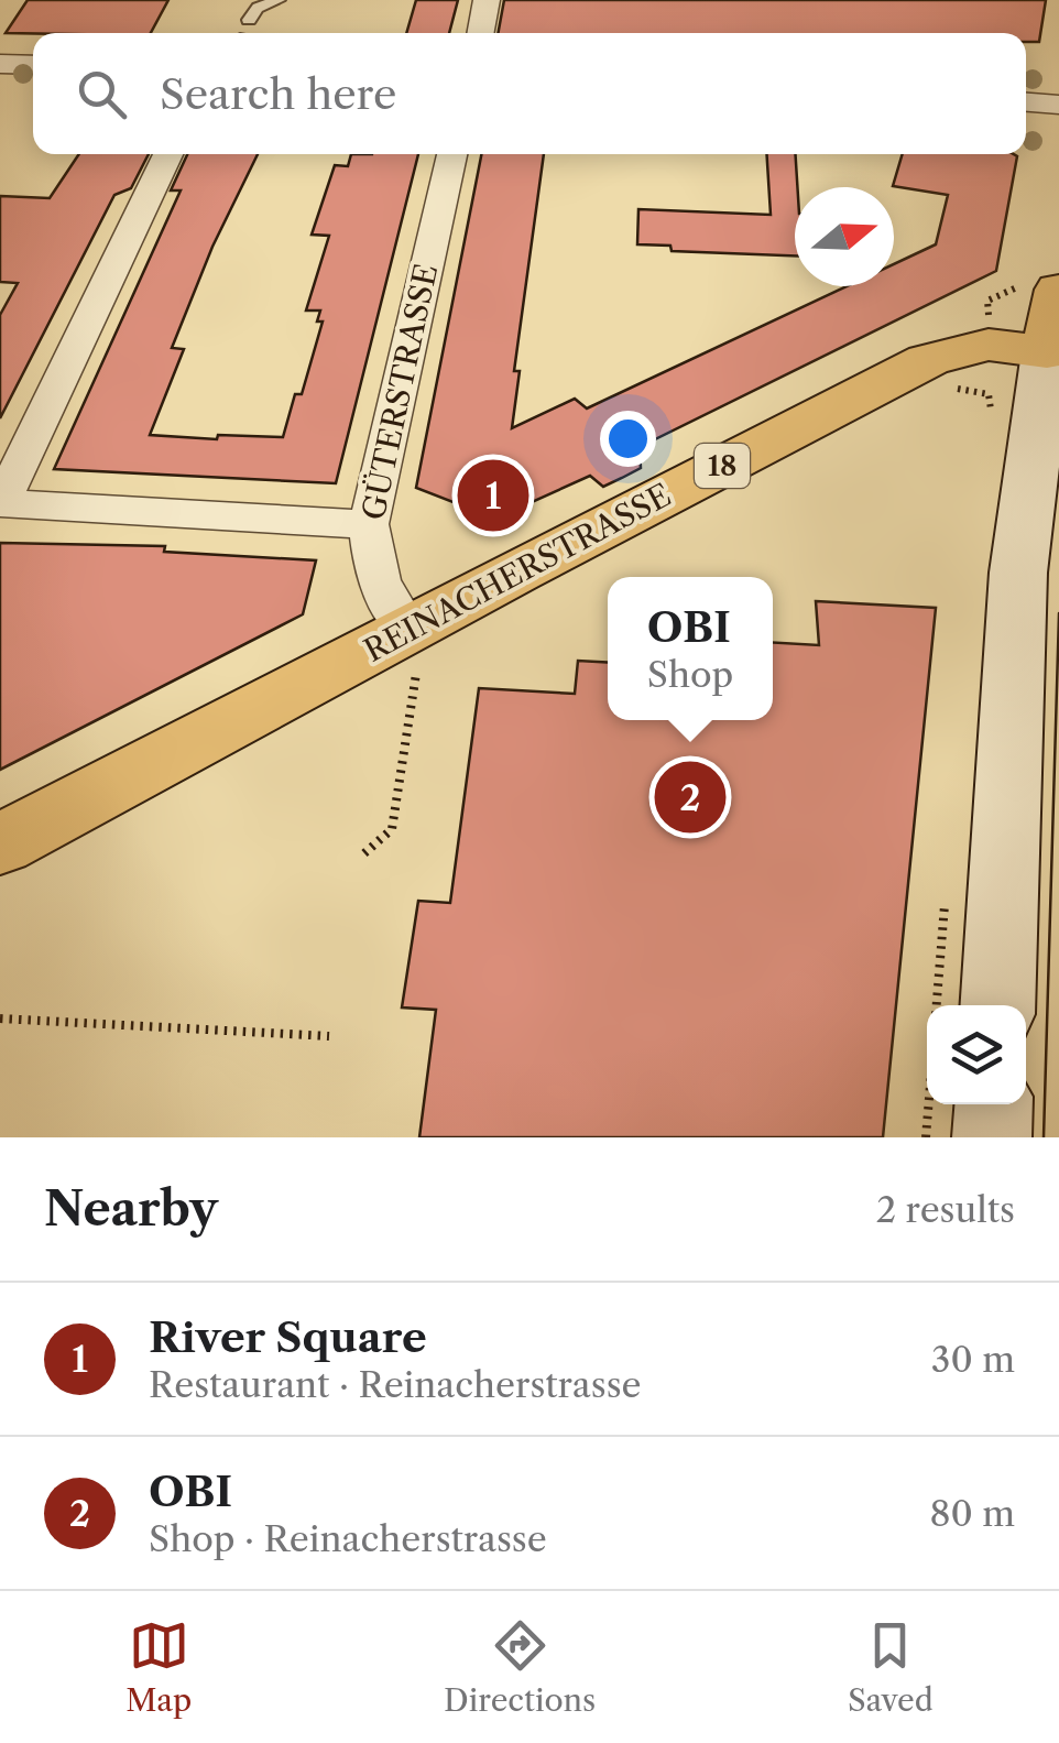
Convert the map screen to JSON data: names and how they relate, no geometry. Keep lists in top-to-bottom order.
{
  "streets": {
    "main road": ["18", "REINACHERSTRASSE"],
    "street": ["GÜTERSTRASSE"]
  },
  "crossings": [
    ["GÜTERSTRASSE", "REINACHERSTRASSE"]
  ],
  "north": "right",
  "page": {
    "search": "Search here",
    "pins": ["1", "2"],
    "popup": ["OBI", "Shop"],
    "heading": ["Nearby", "2 results"],
    "list": [
      {
        "mark": "1",
        "name": "River Square",
        "note": "Restaurant · Reinacherstrasse",
        "value": "30 m"
      },
      {
        "mark": "2",
        "name": "OBI",
        "note": "Shop · Reinacherstrasse",
        "value": "80 m"
      }
    ],
    "nav": ["Map", "Directions", "Saved"]
  }
}
